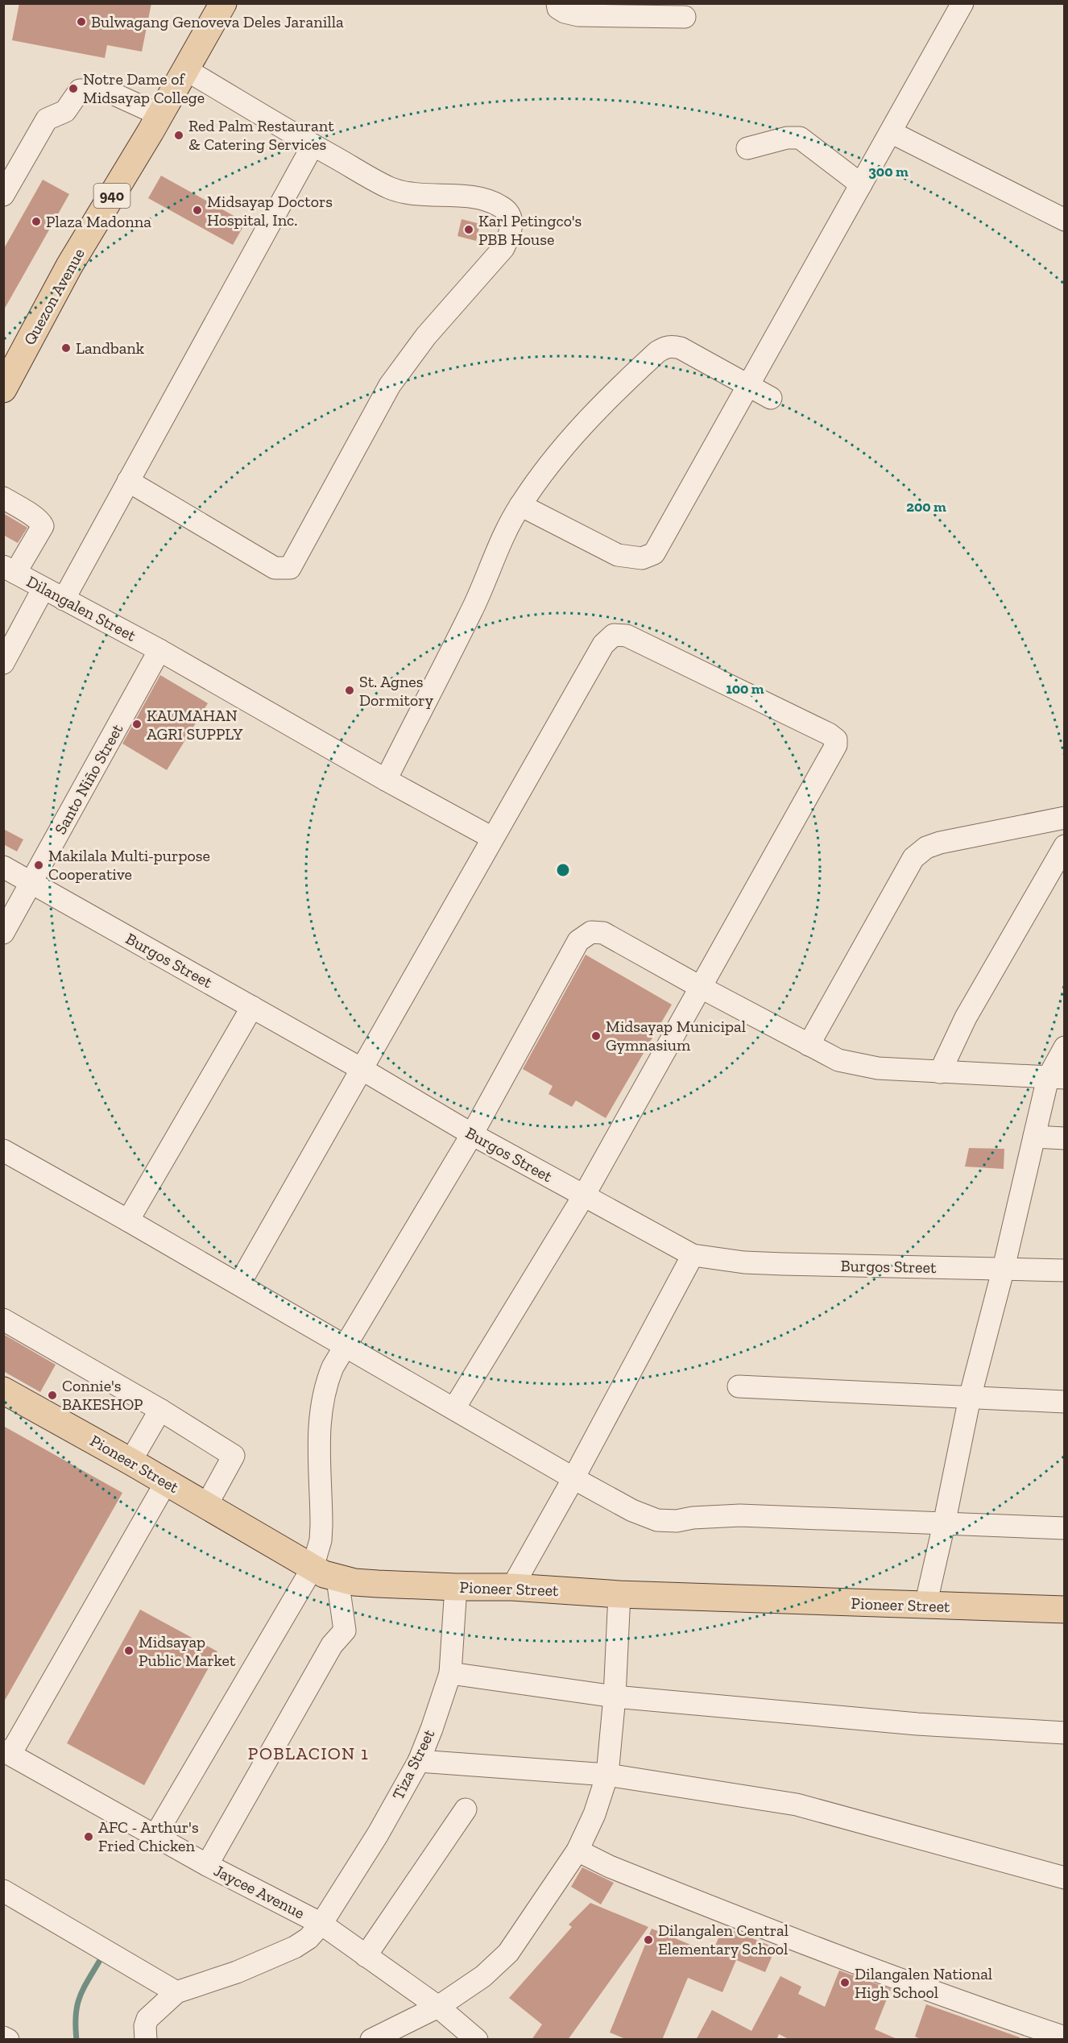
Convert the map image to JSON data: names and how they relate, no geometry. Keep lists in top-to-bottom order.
{
  "streets": {
    "main road": ["940", "Quezon Avenue", "Pioneer Street"],
    "street": [
      "Dilangalen Street",
      "Santo Niño Street",
      "Burgos Street",
      "Tiza Street",
      "Jaycee Avenue"
    ]
  },
  "crossings": [
    ["Dilangalen Street", "Santo Niño Street"],
    ["Santo Niño Street", "Burgos Street"],
    ["Pioneer Street", "Tiza Street"],
    ["Tiza Street", "Jaycee Avenue"]
  ],
  "districts": ["POBLACION 1"],
  "places": [
    "Bulwagang Genoveva Deles Jaranilla",
    "Notre Dame of Midsayap College",
    "Red Palm Restaurant & Catering Services",
    "Midsayap Doctors Hospital, Inc.",
    "Plaza Madonna",
    "Karl Petingco's PBB House",
    "Landbank",
    "St. Agnes Dormitory",
    "KAUMAHAN AGRI SUPPLY",
    "Makilala Multi-purpose Cooperative",
    "Midsayap Municipal Gymnasium",
    "Connie's BAKESHOP",
    "Midsayap Public Market",
    "AFC - Arthur's Fried Chicken",
    "Dilangalen Central Elementary School",
    "Dilangalen National High School"
  ],
  "rings": ["300 m", "200 m", "100 m"]
}
